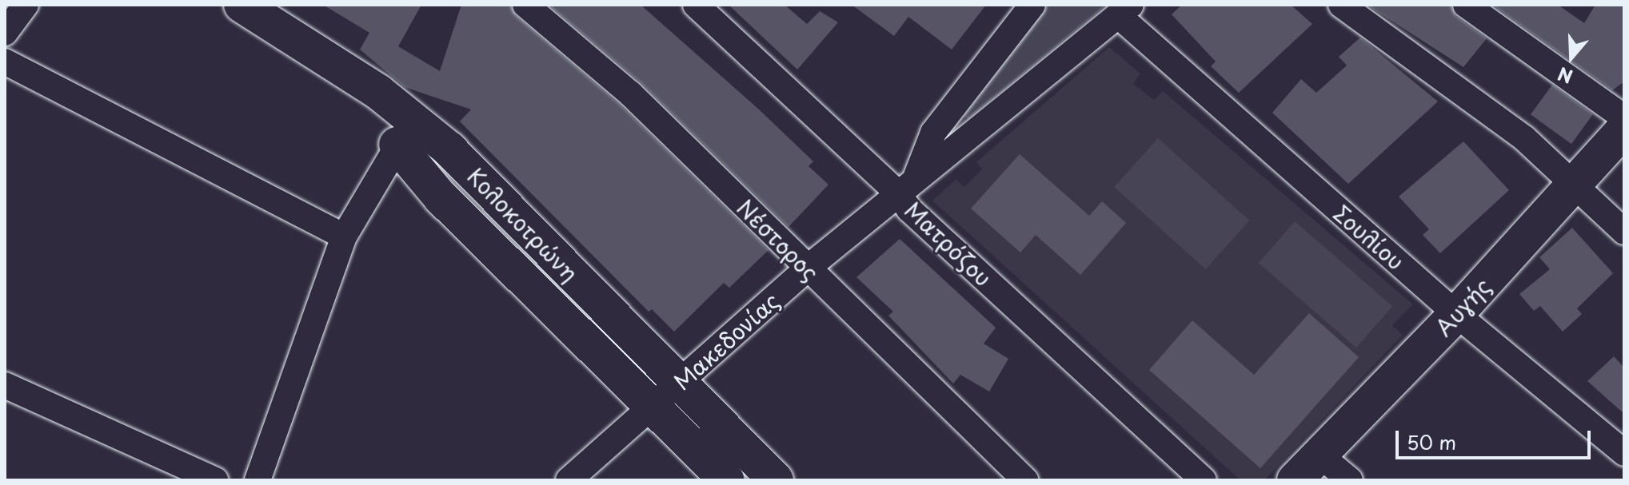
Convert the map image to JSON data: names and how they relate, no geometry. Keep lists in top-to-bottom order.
{
  "streets": {
    "street": [
      "Κολοκοτρώνη",
      "Σουλίου",
      "Νέστορος",
      "Ματρόζου",
      "Αυγής",
      "Μακεδονίας"
    ]
  },
  "crossings": [
    ["Κολοκοτρώνη", "Μακεδονίας"],
    ["Σουλίου", "Αυγής"],
    ["Σουλίου", "Μακεδονίας"],
    ["Νέστορος", "Μακεδονίας"],
    ["Ματρόζου", "Μακεδονίας"]
  ],
  "scale_bar": "50 m",
  "north": "bottom"
}
